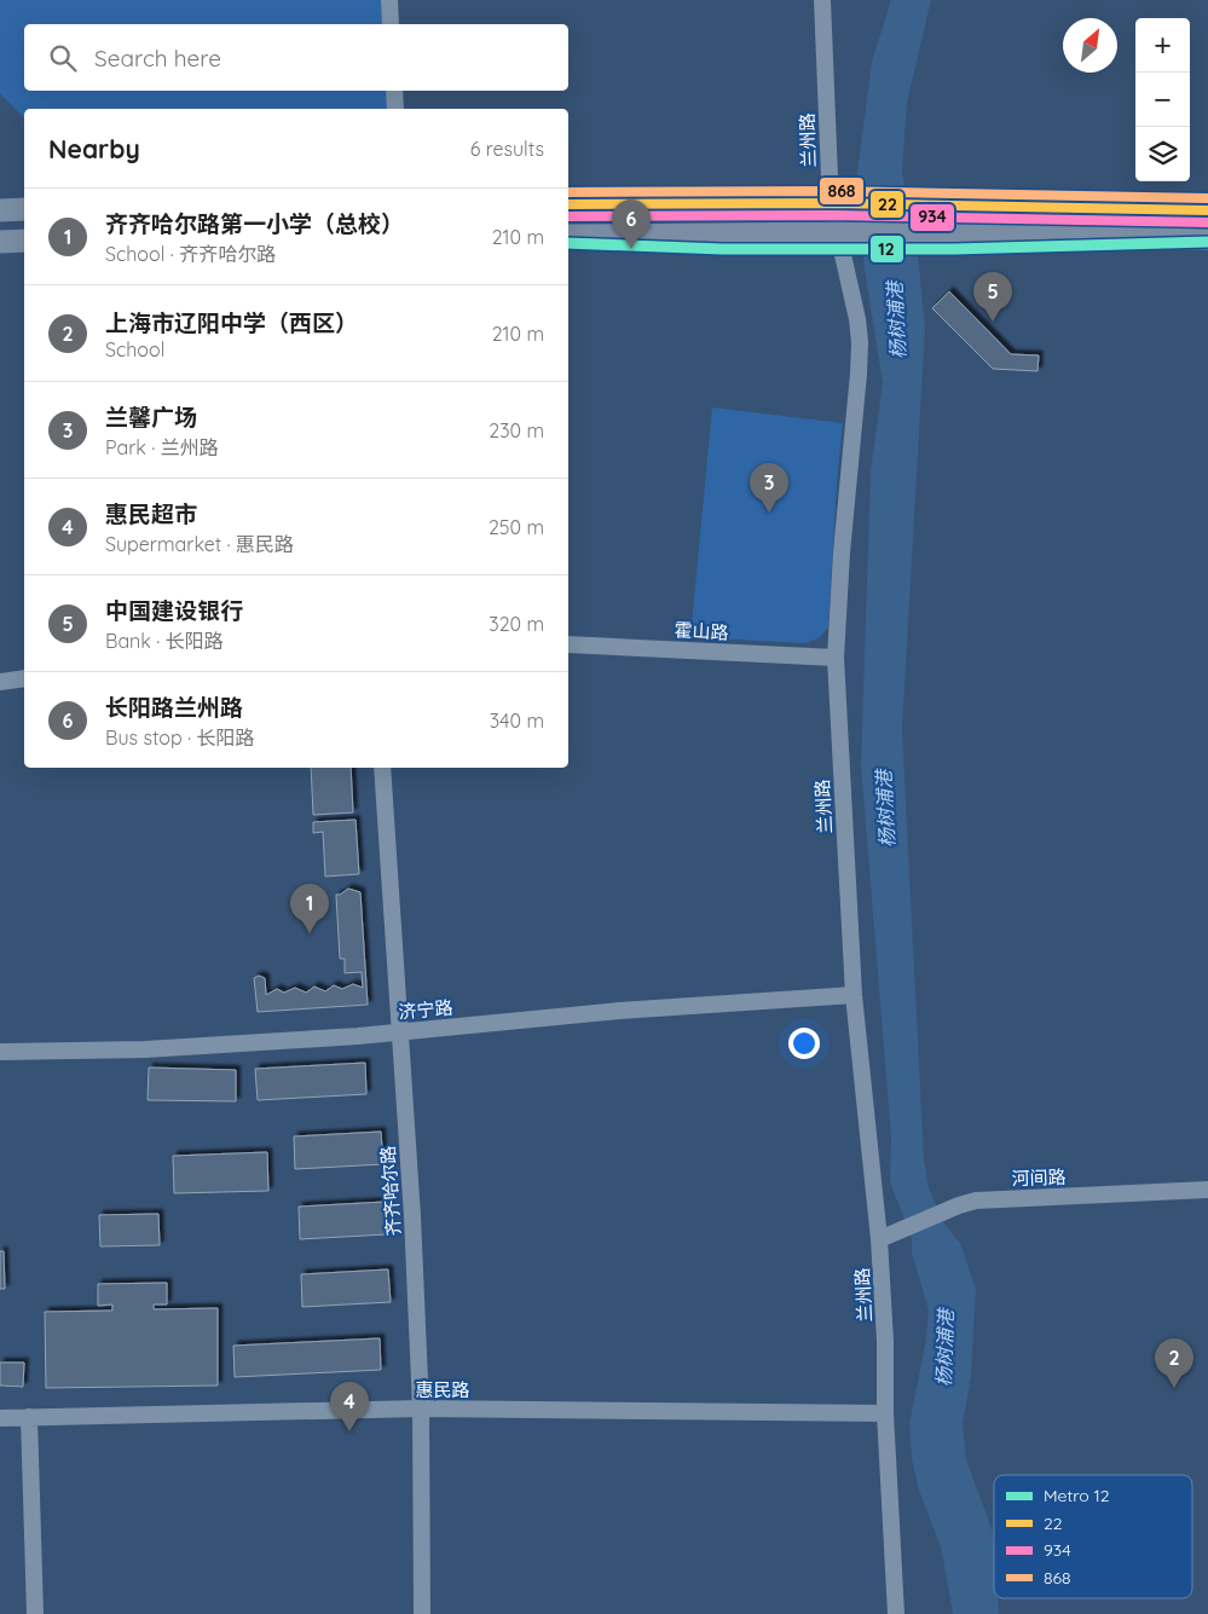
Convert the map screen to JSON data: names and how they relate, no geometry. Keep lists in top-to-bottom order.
{
  "streets": {
    "street": [
      "兰州路",
      "霍山路",
      "济宁路",
      "河间路",
      "齐齐哈尔路",
      "惠民路"
    ]
  },
  "crossings": [
    ["兰州路", "霍山路"],
    ["兰州路", "济宁路"],
    ["兰州路", "河间路"],
    ["兰州路", "惠民路"],
    ["济宁路", "齐齐哈尔路"],
    ["齐齐哈尔路", "惠民路"]
  ],
  "water": ["杨树浦港"],
  "lines": [
    "transit line 868",
    "transit line 22",
    "transit line 934",
    "metro line 12"
  ],
  "legend": [
    "Metro 12",
    "22",
    "934",
    "868"
  ],
  "north": "top right",
  "page": {
    "map_buttons": ["+", "−"],
    "search": "Search here",
    "heading": ["Nearby", "6 results"],
    "list": [
      {
        "mark": "1",
        "name": "齐齐哈尔路第一小学（总校）",
        "note": "School · 齐齐哈尔路",
        "value": "210 m"
      },
      {
        "mark": "2",
        "name": "上海市辽阳中学（西区）",
        "note": "School",
        "value": "210 m"
      },
      {
        "mark": "3",
        "name": "兰馨广场",
        "note": "Park · 兰州路",
        "value": "230 m"
      },
      {
        "mark": "4",
        "name": "惠民超市",
        "note": "Supermarket · 惠民路",
        "value": "250 m"
      },
      {
        "mark": "5",
        "name": "中国建设银行",
        "note": "Bank · 长阳路",
        "value": "320 m"
      },
      {
        "mark": "6",
        "name": "长阳路兰州路",
        "note": "Bus stop · 长阳路",
        "value": "340 m"
      }
    ],
    "pins": [
      "6",
      "5",
      "3",
      "1",
      "2",
      "4"
    ]
  }
}
